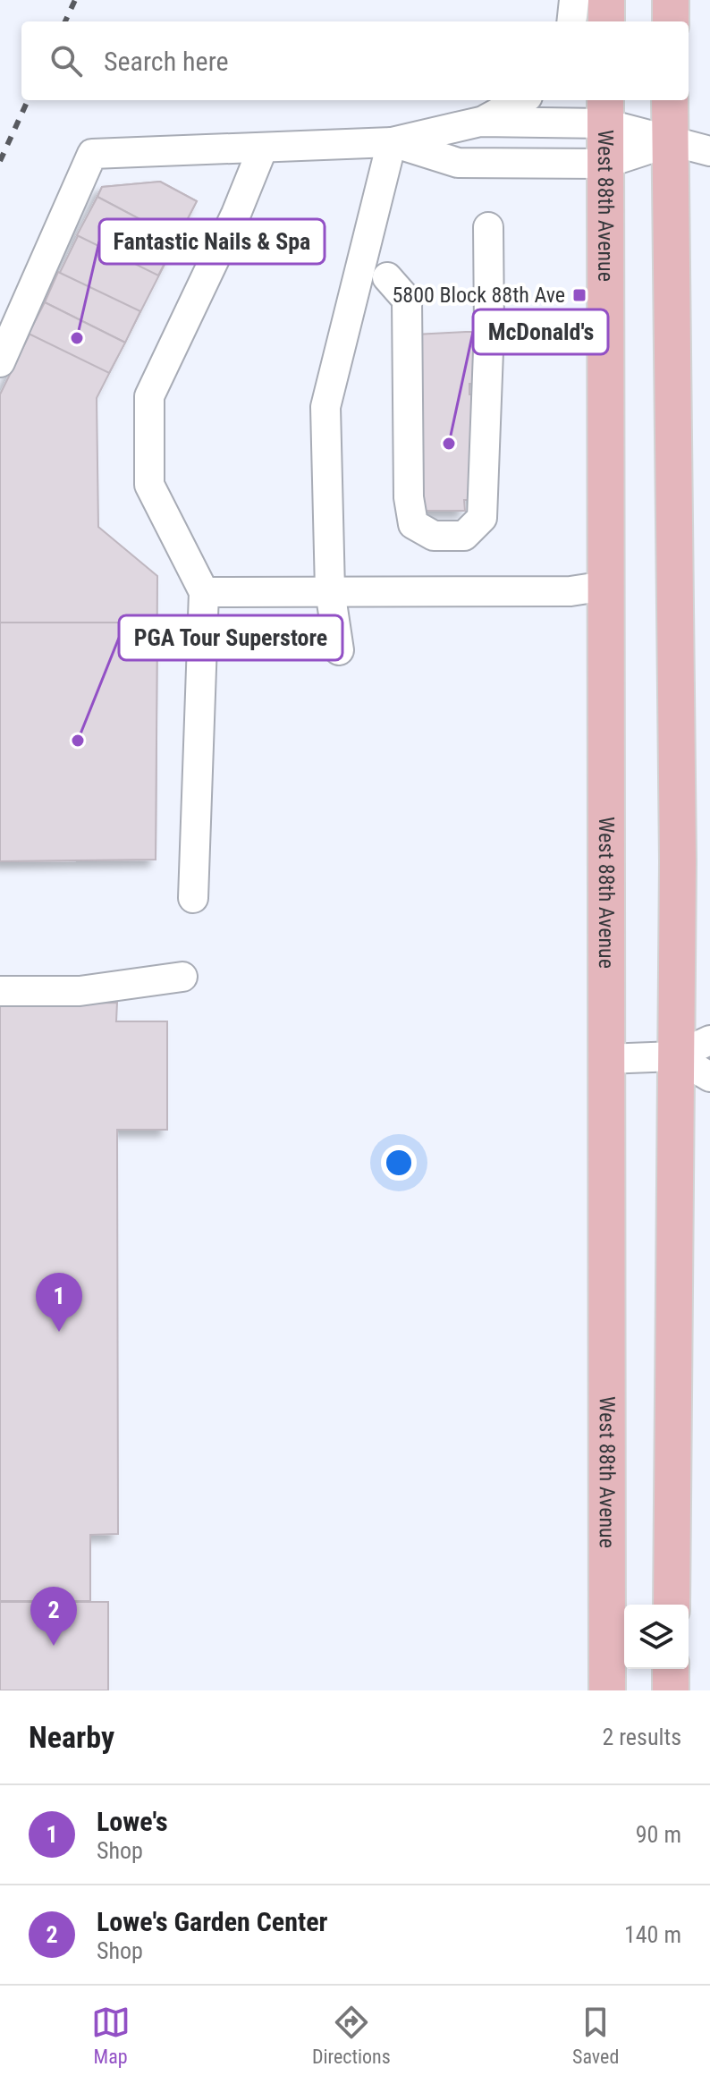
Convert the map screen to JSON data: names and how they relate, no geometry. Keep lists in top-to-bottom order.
{
  "streets": {
    "main road": ["West 88th Avenue"]
  },
  "places": {
    "transit": ["5800 Block 88th Ave"],
    "other": ["Fantastic Nails & Spa", "McDonald's", "PGA Tour Superstore"]
  },
  "page": {
    "search": "Search here",
    "pins": ["1", "2"],
    "heading": ["Nearby", "2 results"],
    "list": [
      {
        "mark": "1",
        "name": "Lowe's",
        "note": "Shop",
        "value": "90 m"
      },
      {
        "mark": "2",
        "name": "Lowe's Garden Center",
        "note": "Shop",
        "value": "140 m"
      }
    ],
    "nav": ["Map", "Directions", "Saved"]
  }
}
